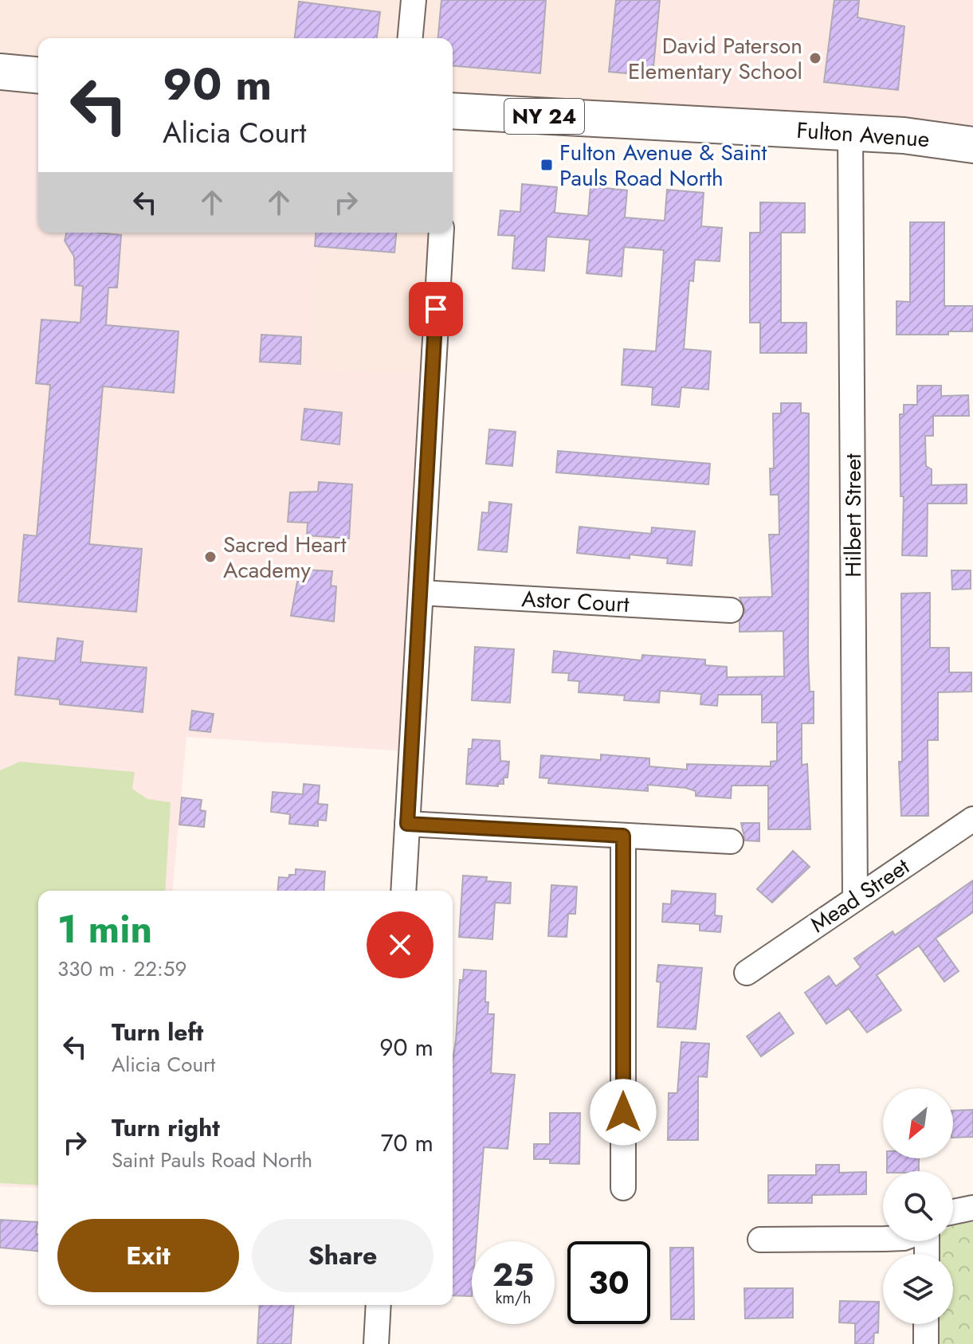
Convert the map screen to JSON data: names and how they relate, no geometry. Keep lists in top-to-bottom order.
{
  "streets": {
    "main road": ["NY 24", "Fulton Avenue"],
    "street": ["Hilbert Street", "Astor Court", "Mead Street"]
  },
  "crossings": [
    ["Fulton Avenue", "Hilbert Street"],
    ["Hilbert Street", "Mead Street"]
  ],
  "places": {
    "other": ["David Paterson Elementary School", "Sacred Heart Academy"],
    "transit": ["Fulton Avenue & Saint Pauls Road North"]
  },
  "north": "bottom left",
  "page": {
    "turn": ["90 m", "Alicia Court"],
    "heading": ["1 min", "330 m · 22:59"],
    "list": [
      {
        "name": "Turn left",
        "note": "Alicia Court",
        "value": "90 m"
      },
      {
        "name": "Turn right",
        "note": "Saint Pauls Road North",
        "value": "70 m"
      }
    ],
    "buttons": ["Exit", "Share"],
    "speed": "25 km/h",
    "limit": "30"
  }
}
